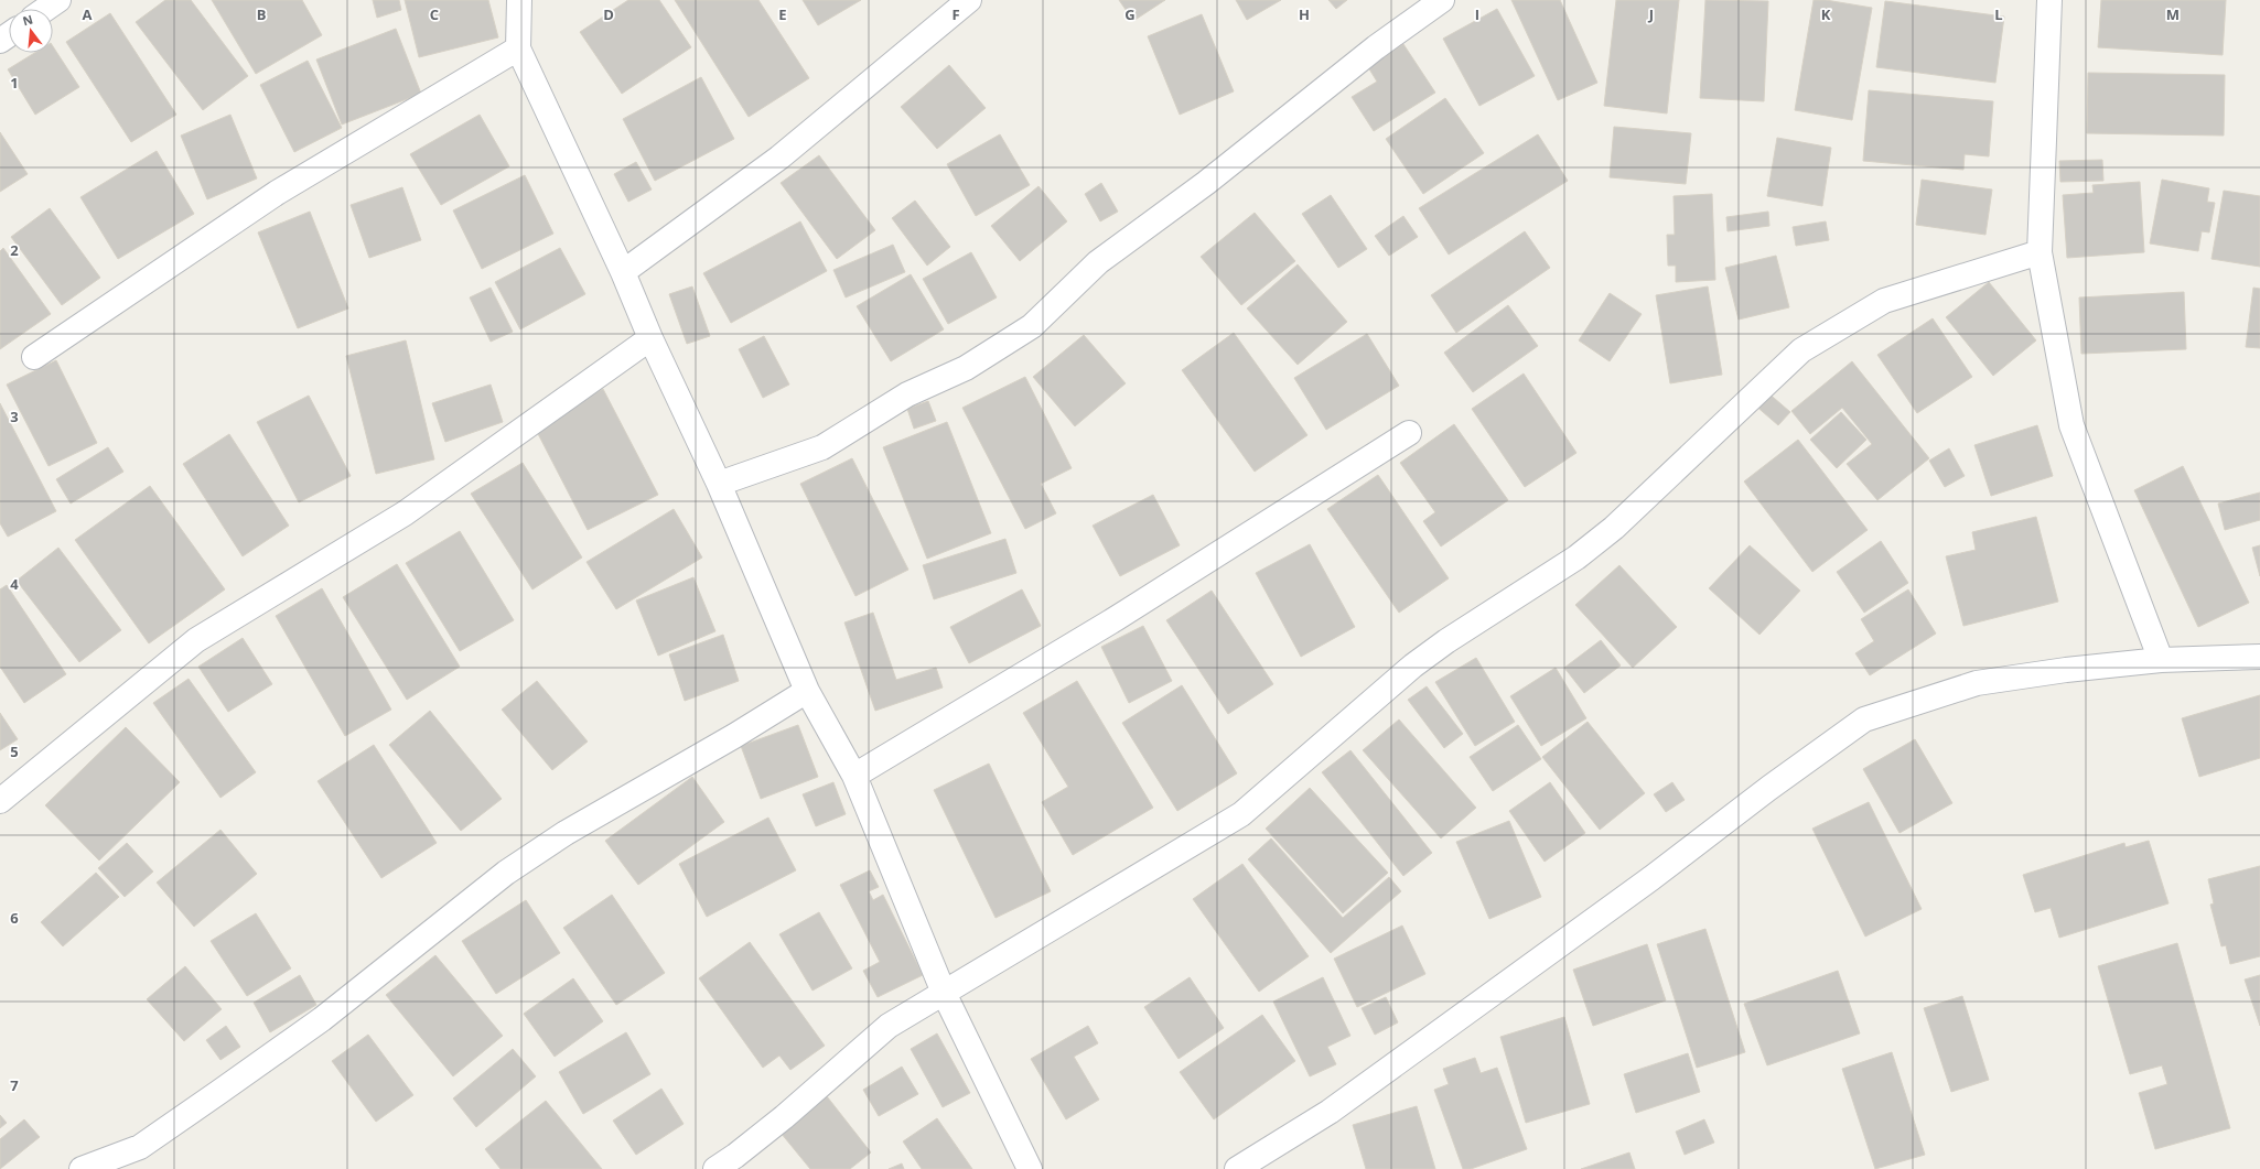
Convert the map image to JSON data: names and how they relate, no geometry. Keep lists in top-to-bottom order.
{
  "north": "top",
  "grid": {
    "columns": [
      "A",
      "B",
      "C",
      "D",
      "E",
      "F",
      "G",
      "H",
      "I",
      "J",
      "K",
      "L",
      "M"
    ],
    "rows": [
      "1",
      "2",
      "3",
      "4",
      "5",
      "6",
      "7"
    ]
  }
}
